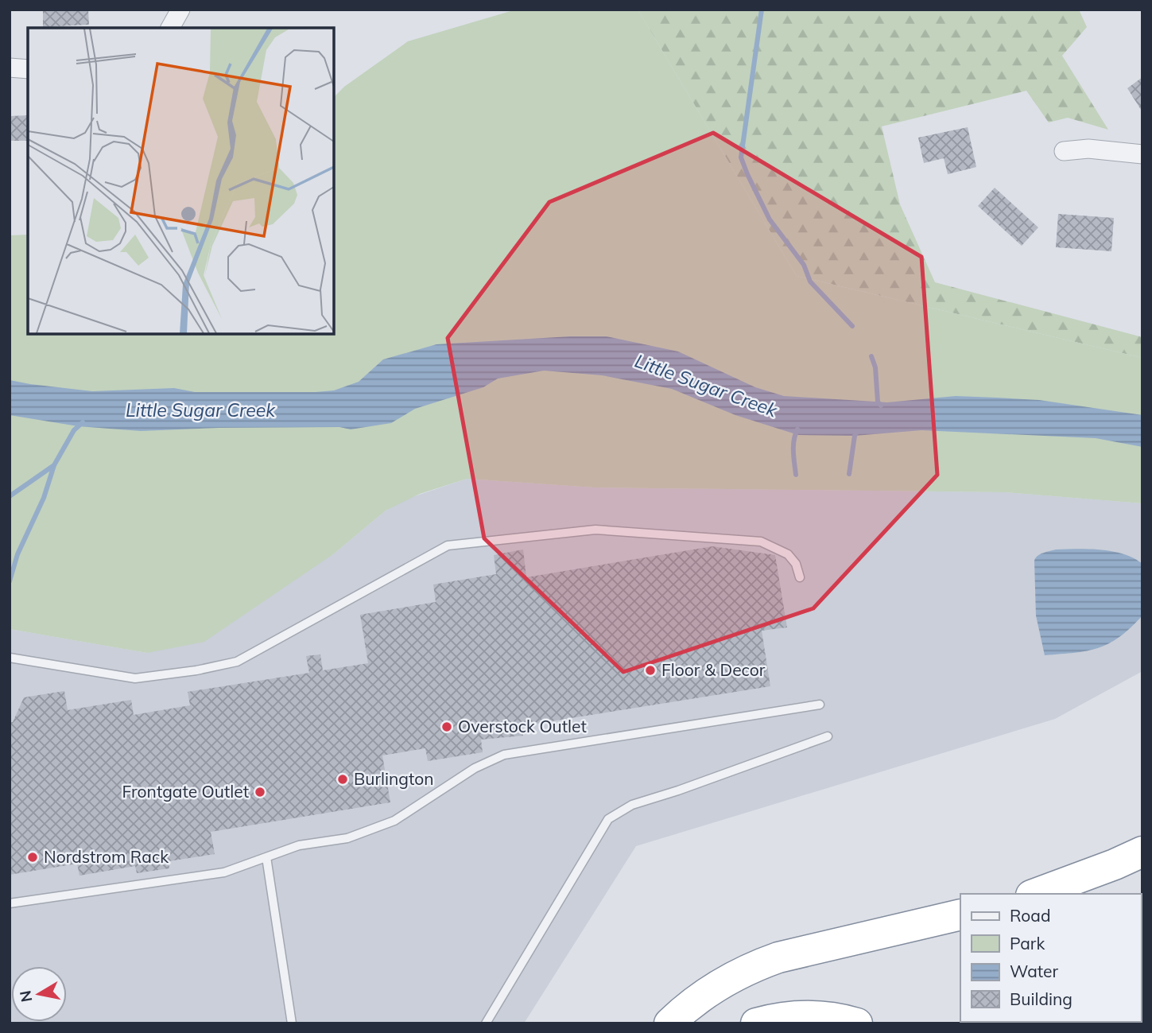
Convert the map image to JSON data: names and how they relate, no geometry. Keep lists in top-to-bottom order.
{
  "water": ["Little Sugar Creek"],
  "places": [
    "Floor & Decor",
    "Overstock Outlet",
    "Burlington",
    "Frontgate Outlet",
    "Nordstrom Rack"
  ],
  "legend": [
    "Road",
    "Park",
    "Water",
    "Building"
  ],
  "north": "left"
}
